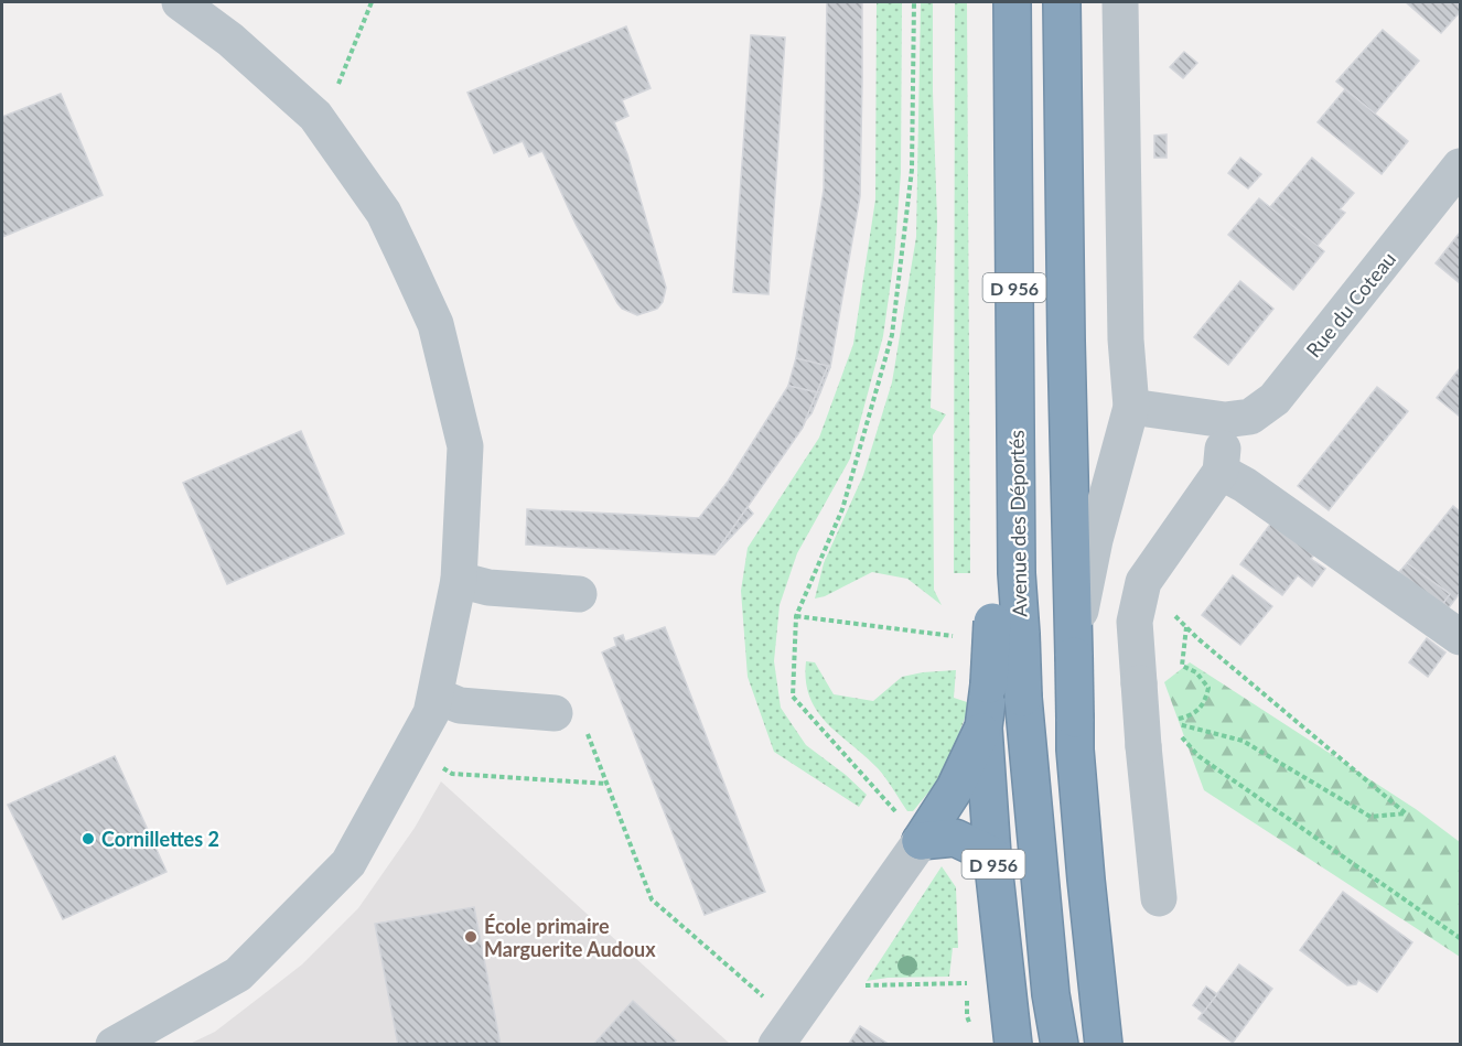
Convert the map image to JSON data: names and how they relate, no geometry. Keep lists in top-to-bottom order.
{
  "streets": {
    "highway": ["D 956", "Avenue des Déportés"],
    "street": ["Rue du Coteau"]
  },
  "crossings": [
    ["D 956", "Avenue des Déportés"]
  ],
  "places": ["Cornillettes 2", "École primaire Marguerite Audoux"]
}
